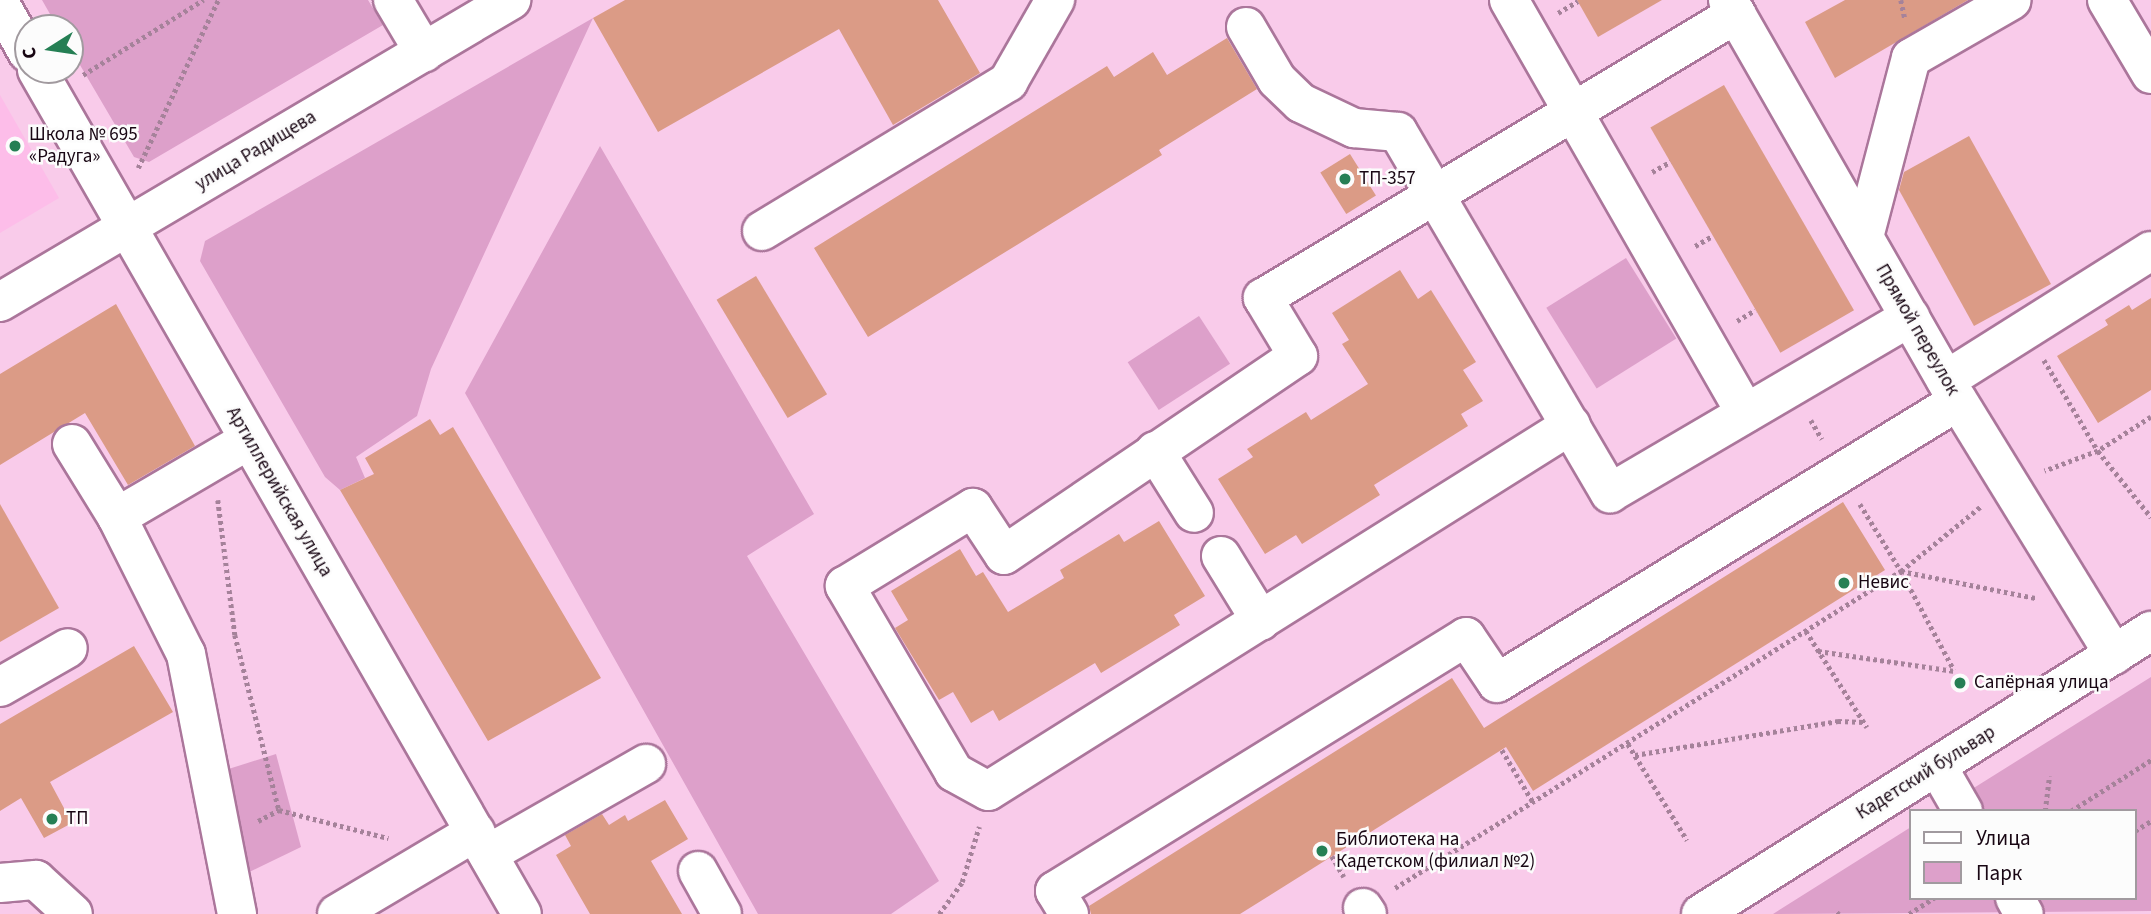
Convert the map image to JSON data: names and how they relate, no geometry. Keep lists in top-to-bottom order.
{
  "streets": {
    "street": [
      "улица Радищева",
      "Прямой переулок",
      "Артиллерийская улица",
      "Кадетский бульвар"
    ]
  },
  "crossings": [
    ["улица Радищева", "Артиллерийская улица"],
    ["Прямой переулок", "Кадетский бульвар"]
  ],
  "places": [
    "Школа № 695 «Радуга»",
    "ТП-357",
    "Невис",
    "Сапёрная улица",
    "ТП",
    "Библиотека на Кадетском (филиал №2)"
  ],
  "legend": ["Улица", "Парк"],
  "north": "left"
}
